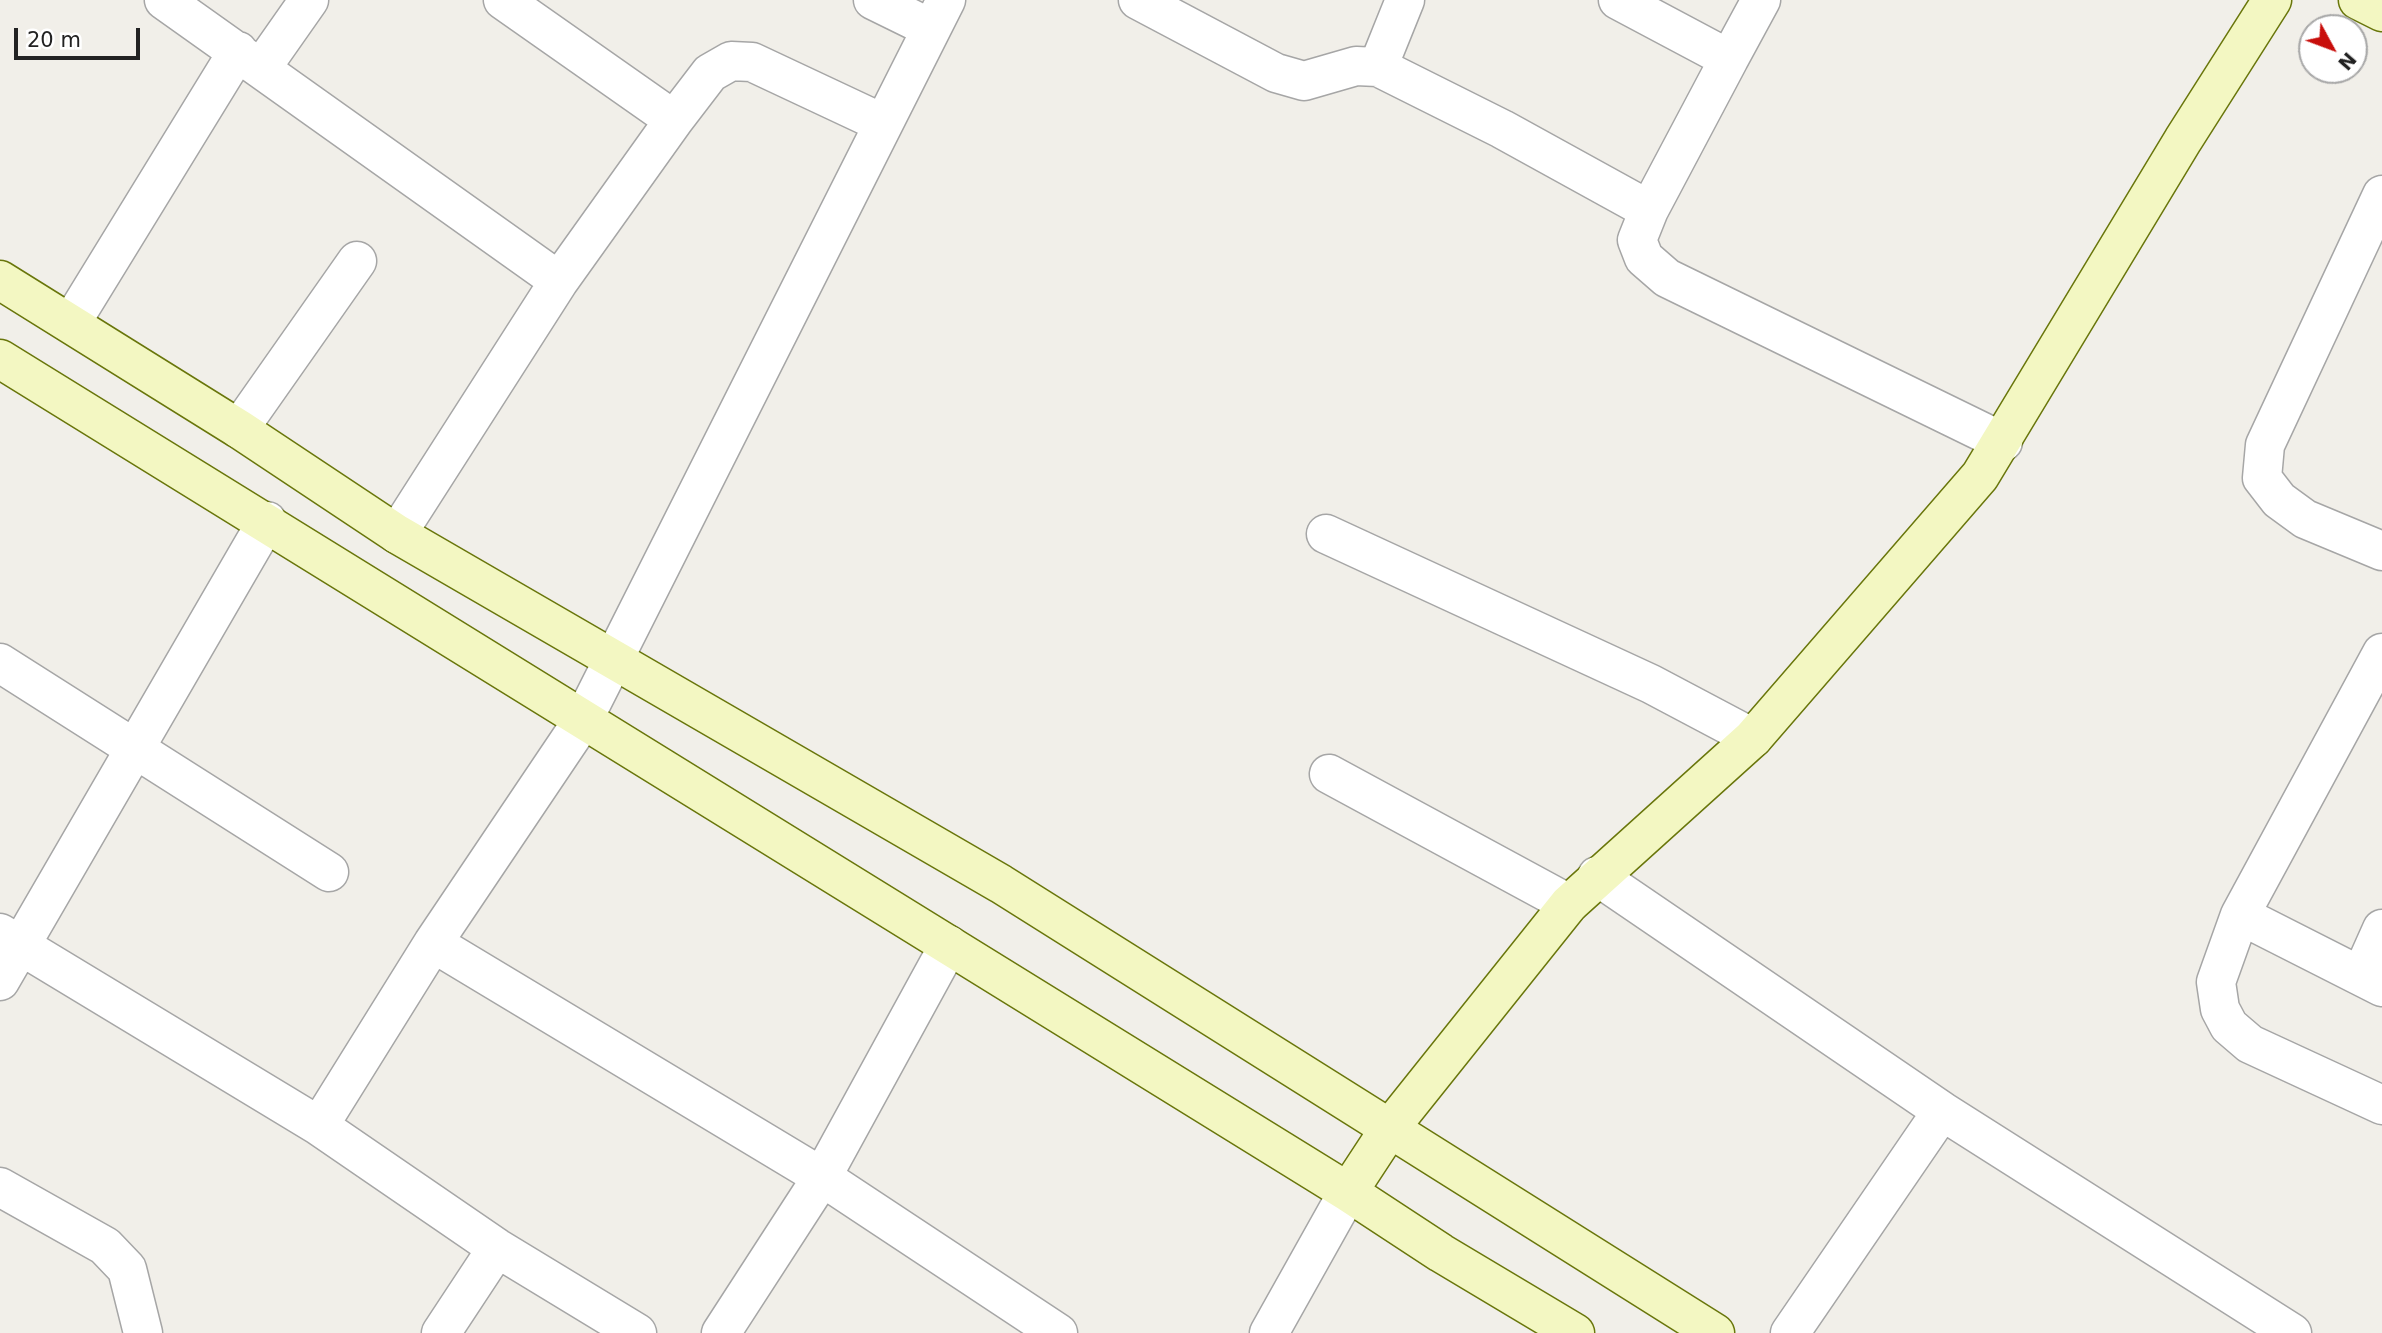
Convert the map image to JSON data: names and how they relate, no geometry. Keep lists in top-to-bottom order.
{
  "scale_bar": "20 m",
  "north": "bottom right"
}
